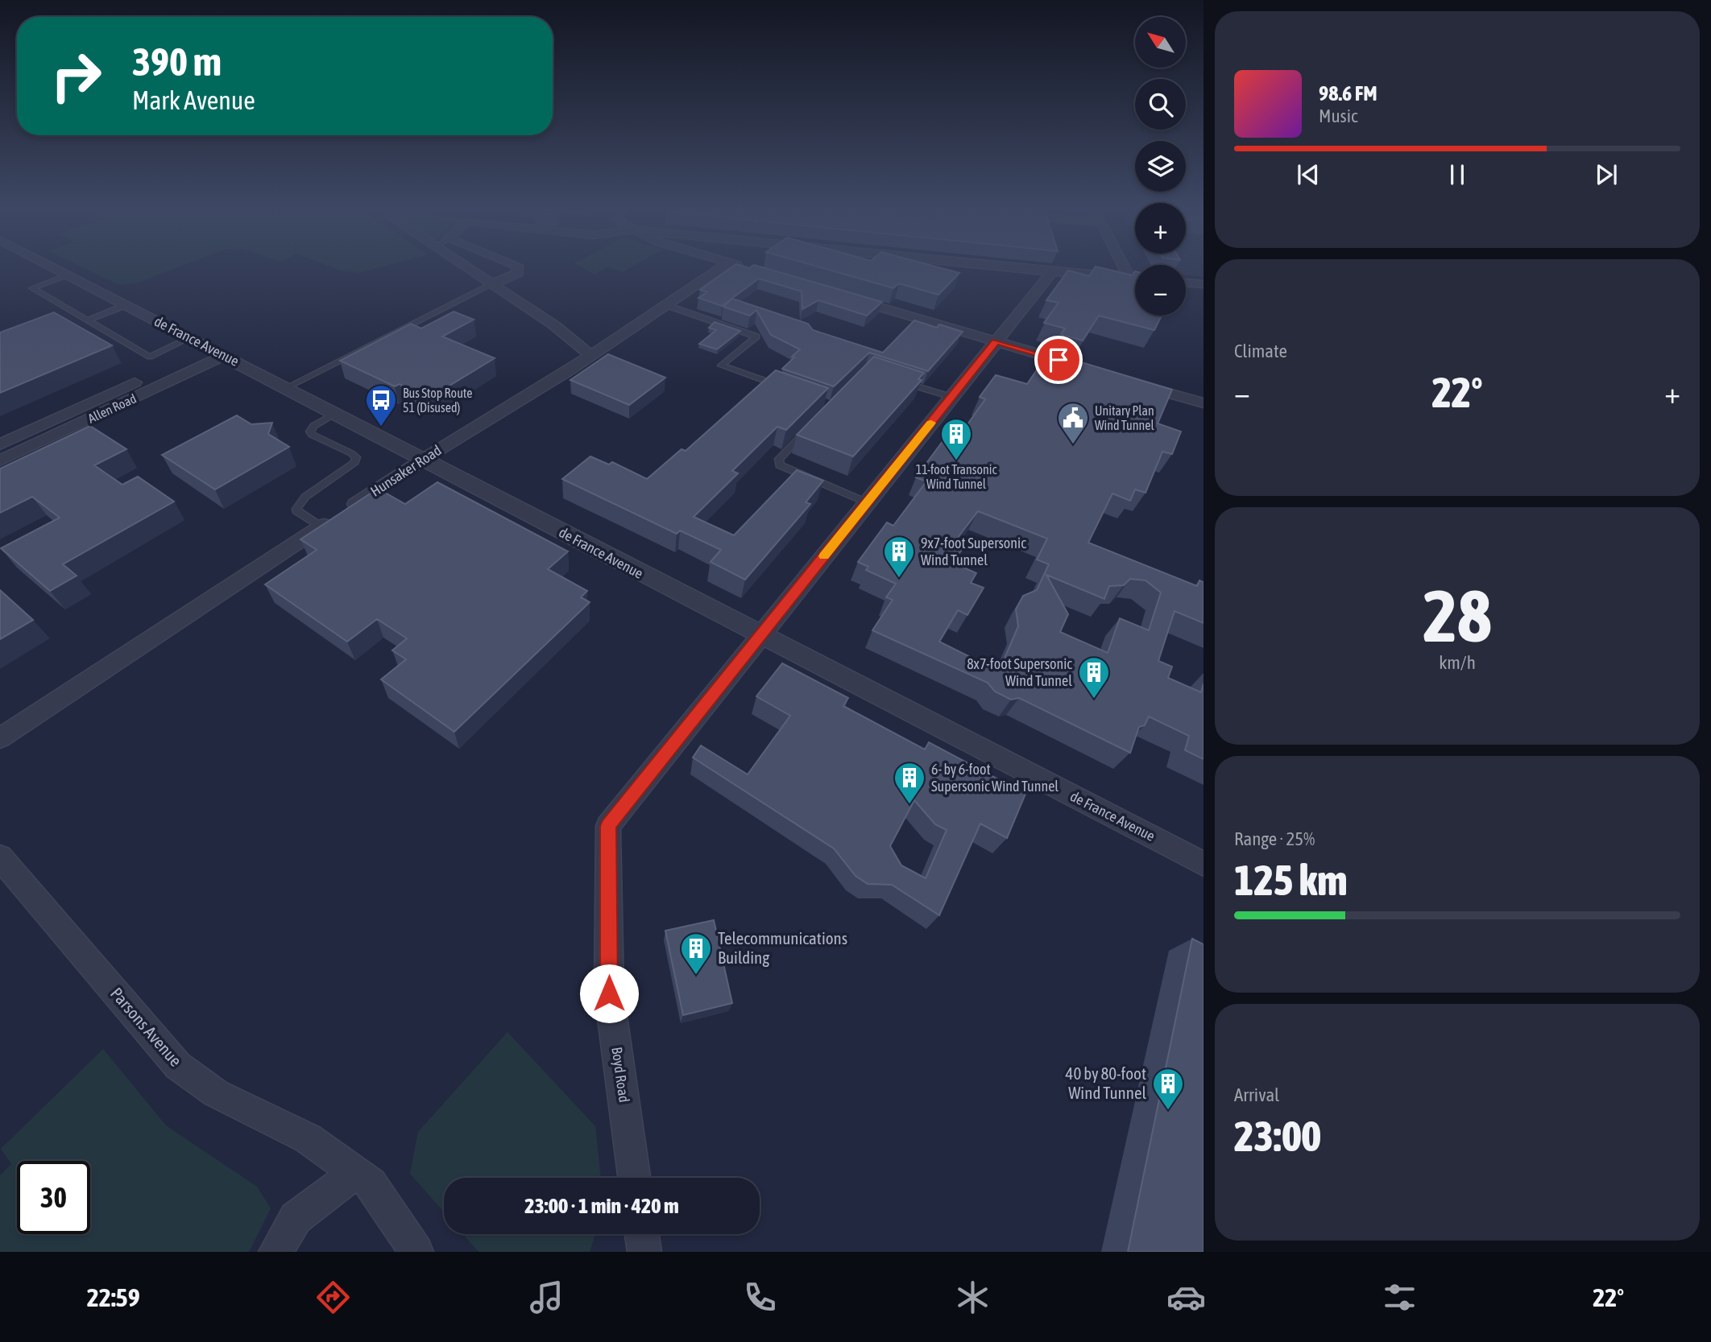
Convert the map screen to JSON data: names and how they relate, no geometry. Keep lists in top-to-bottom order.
{
  "streets": {
    "street": [
      "de France Avenue",
      "Allen Road",
      "Hunsaker Road",
      "Parsons Avenue",
      "Boyd Road"
    ]
  },
  "crossings": [
    ["de France Avenue", "Allen Road"],
    ["de France Avenue", "Hunsaker Road"],
    ["de France Avenue", "Boyd Road"]
  ],
  "places": {
    "bus stop": ["Bus Stop Route 51 (Disused)"],
    "public building": ["Unitary Plan Wind Tunnel"],
    "building": [
      "11-foot Transonic Wind Tunnel",
      "9x7-foot Supersonic Wind Tunnel",
      "8x7-foot Supersonic Wind Tunnel",
      "6- by 6-foot Supersonic Wind Tunnel",
      "Telecommunications Building",
      "40 by 80-foot Wind Tunnel"
    ]
  },
  "north": "top left",
  "page": {
    "map_buttons": ["+", "−"],
    "turn": ["390 m", "Mark Avenue"],
    "song": ["98.6 FM", "Music"],
    "tile": [
      "Climate",
      ["28", "km/h"],
      ["Range · 25%", "125 km"],
      ["Arrival", "23:00"]
    ],
    "heat": ["−", "22°", "+"],
    "limit": "30",
    "trip": "23:00 · 1 min · 420 m",
    "tabs": ["22:59", "22°"]
  }
}
